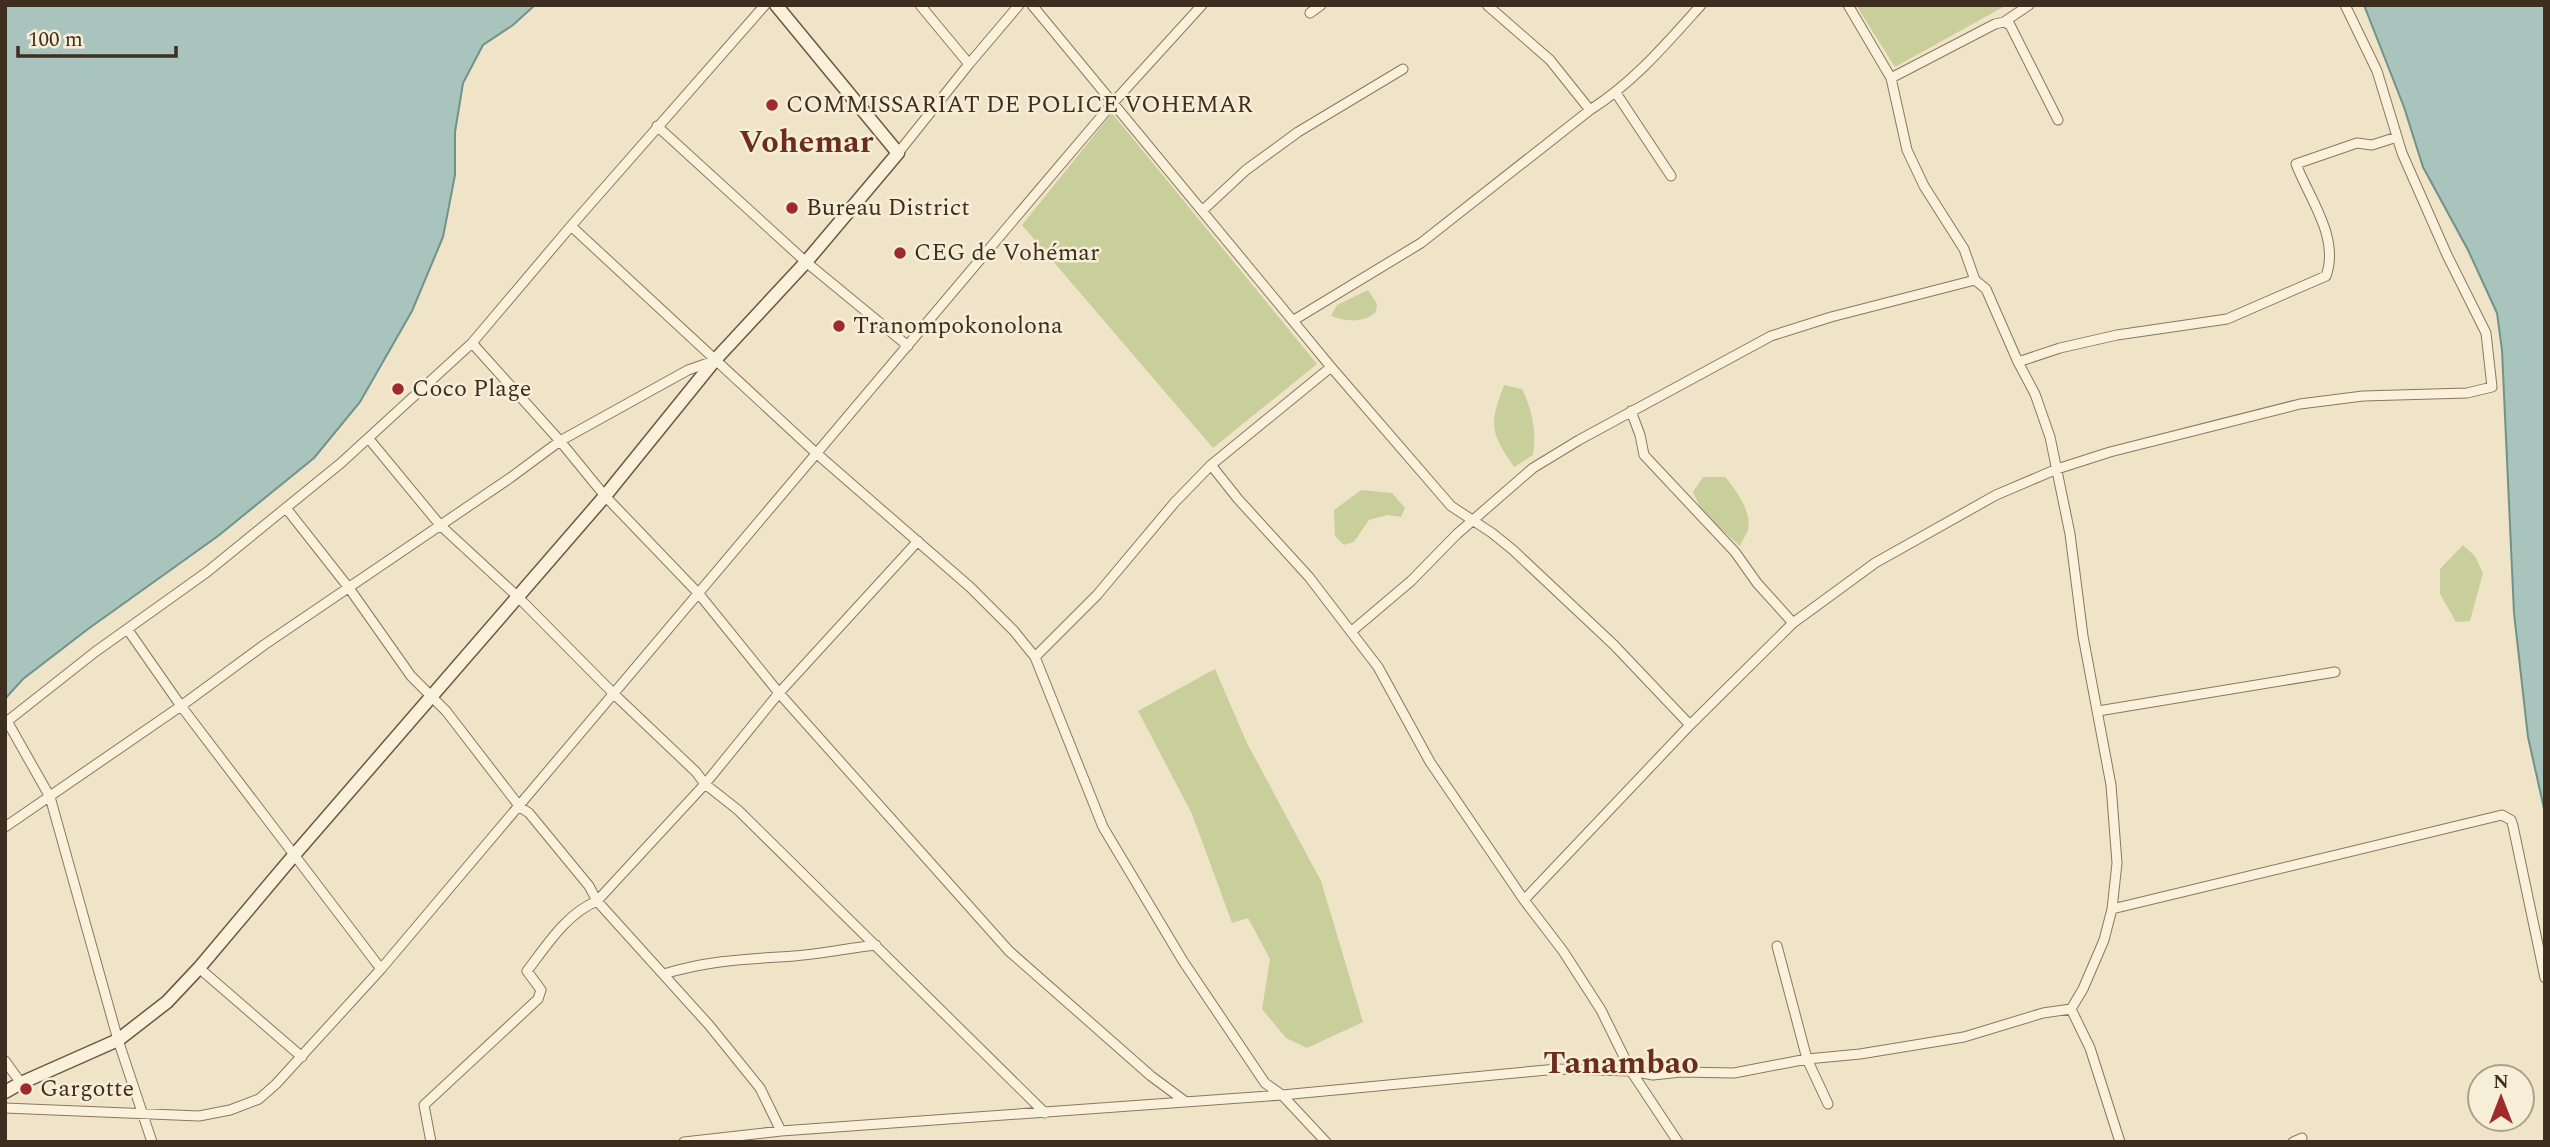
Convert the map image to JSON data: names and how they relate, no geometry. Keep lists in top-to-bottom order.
{
  "districts": ["Vohemar", "Tanambao"],
  "places": [
    "COMMISSARIAT DE POLICE VOHEMAR",
    "Bureau District",
    "CEG de Vohémar",
    "Tranompokonolona",
    "Coco Plage",
    "Gargotte"
  ],
  "scale_bar": "100 m",
  "north": "top"
}
